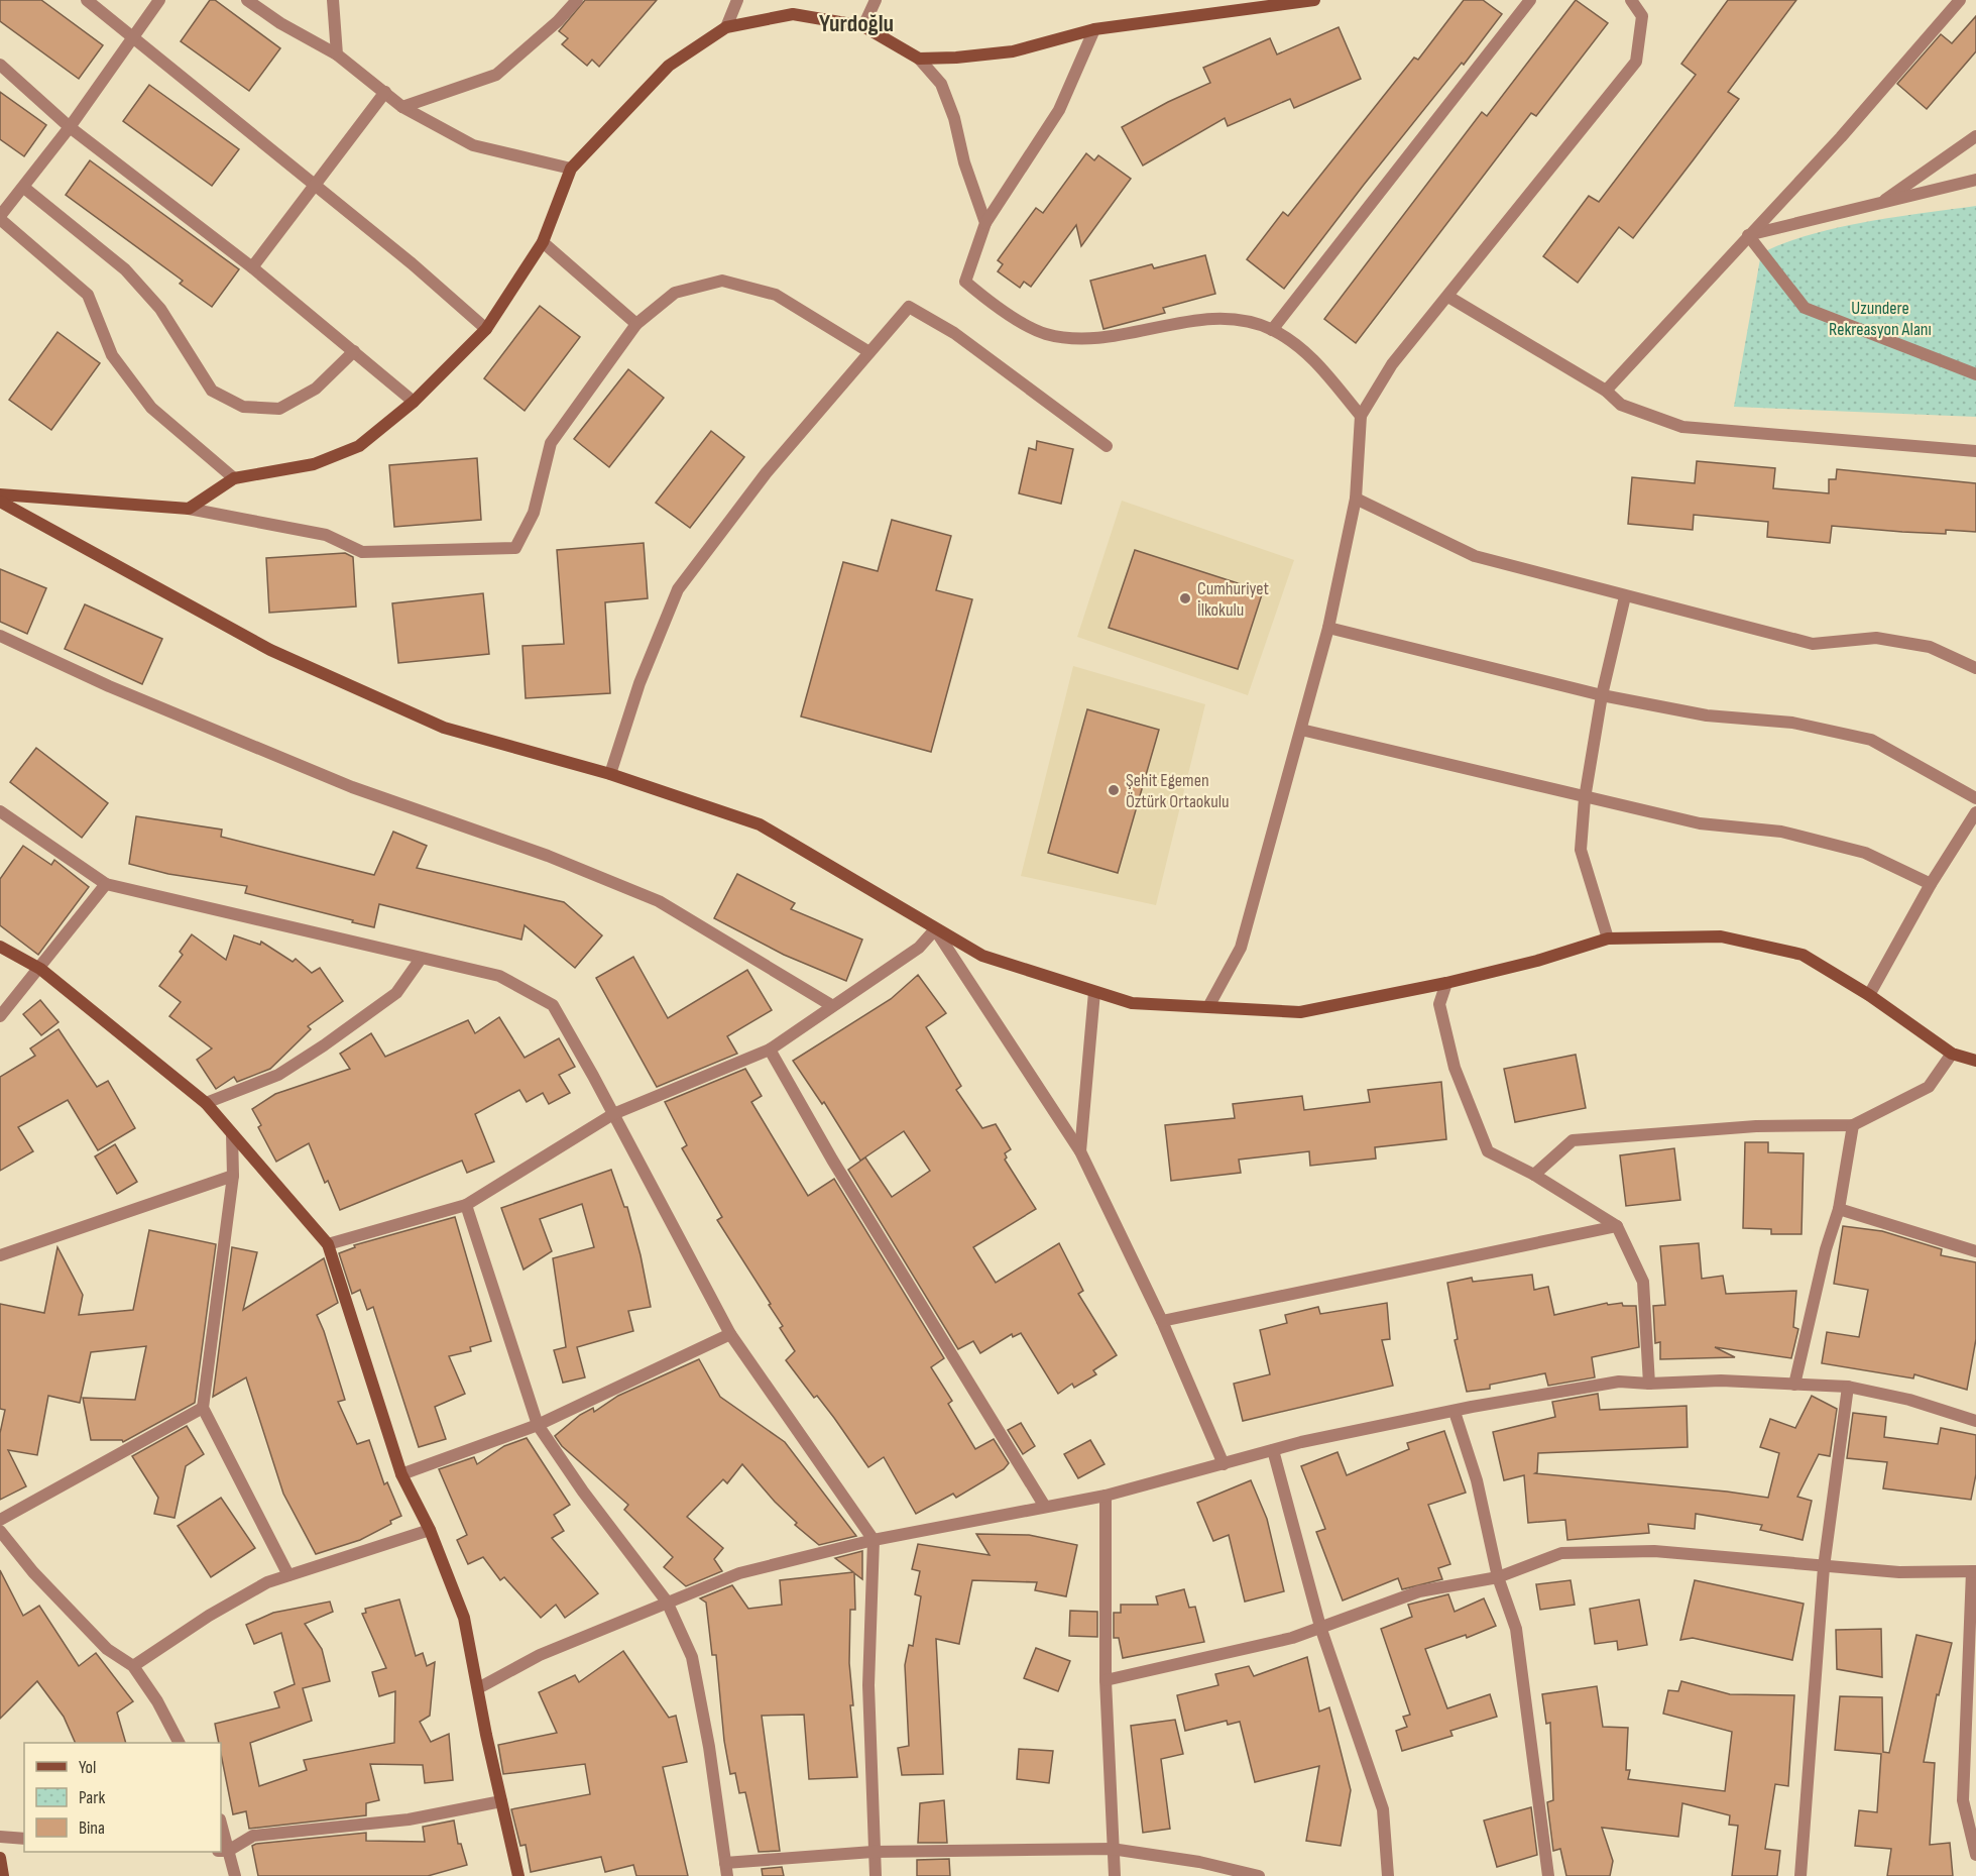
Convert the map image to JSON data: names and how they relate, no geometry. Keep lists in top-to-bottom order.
{
  "districts": ["Yurdoğlu"],
  "parks": ["Uzundere Rekreasyon Alanı"],
  "places": ["Cumhuriyet İlkokulu", "Şehit Egemen Öztürk Ortaokulu"],
  "legend": ["Yol", "Park", "Bina"]
}
